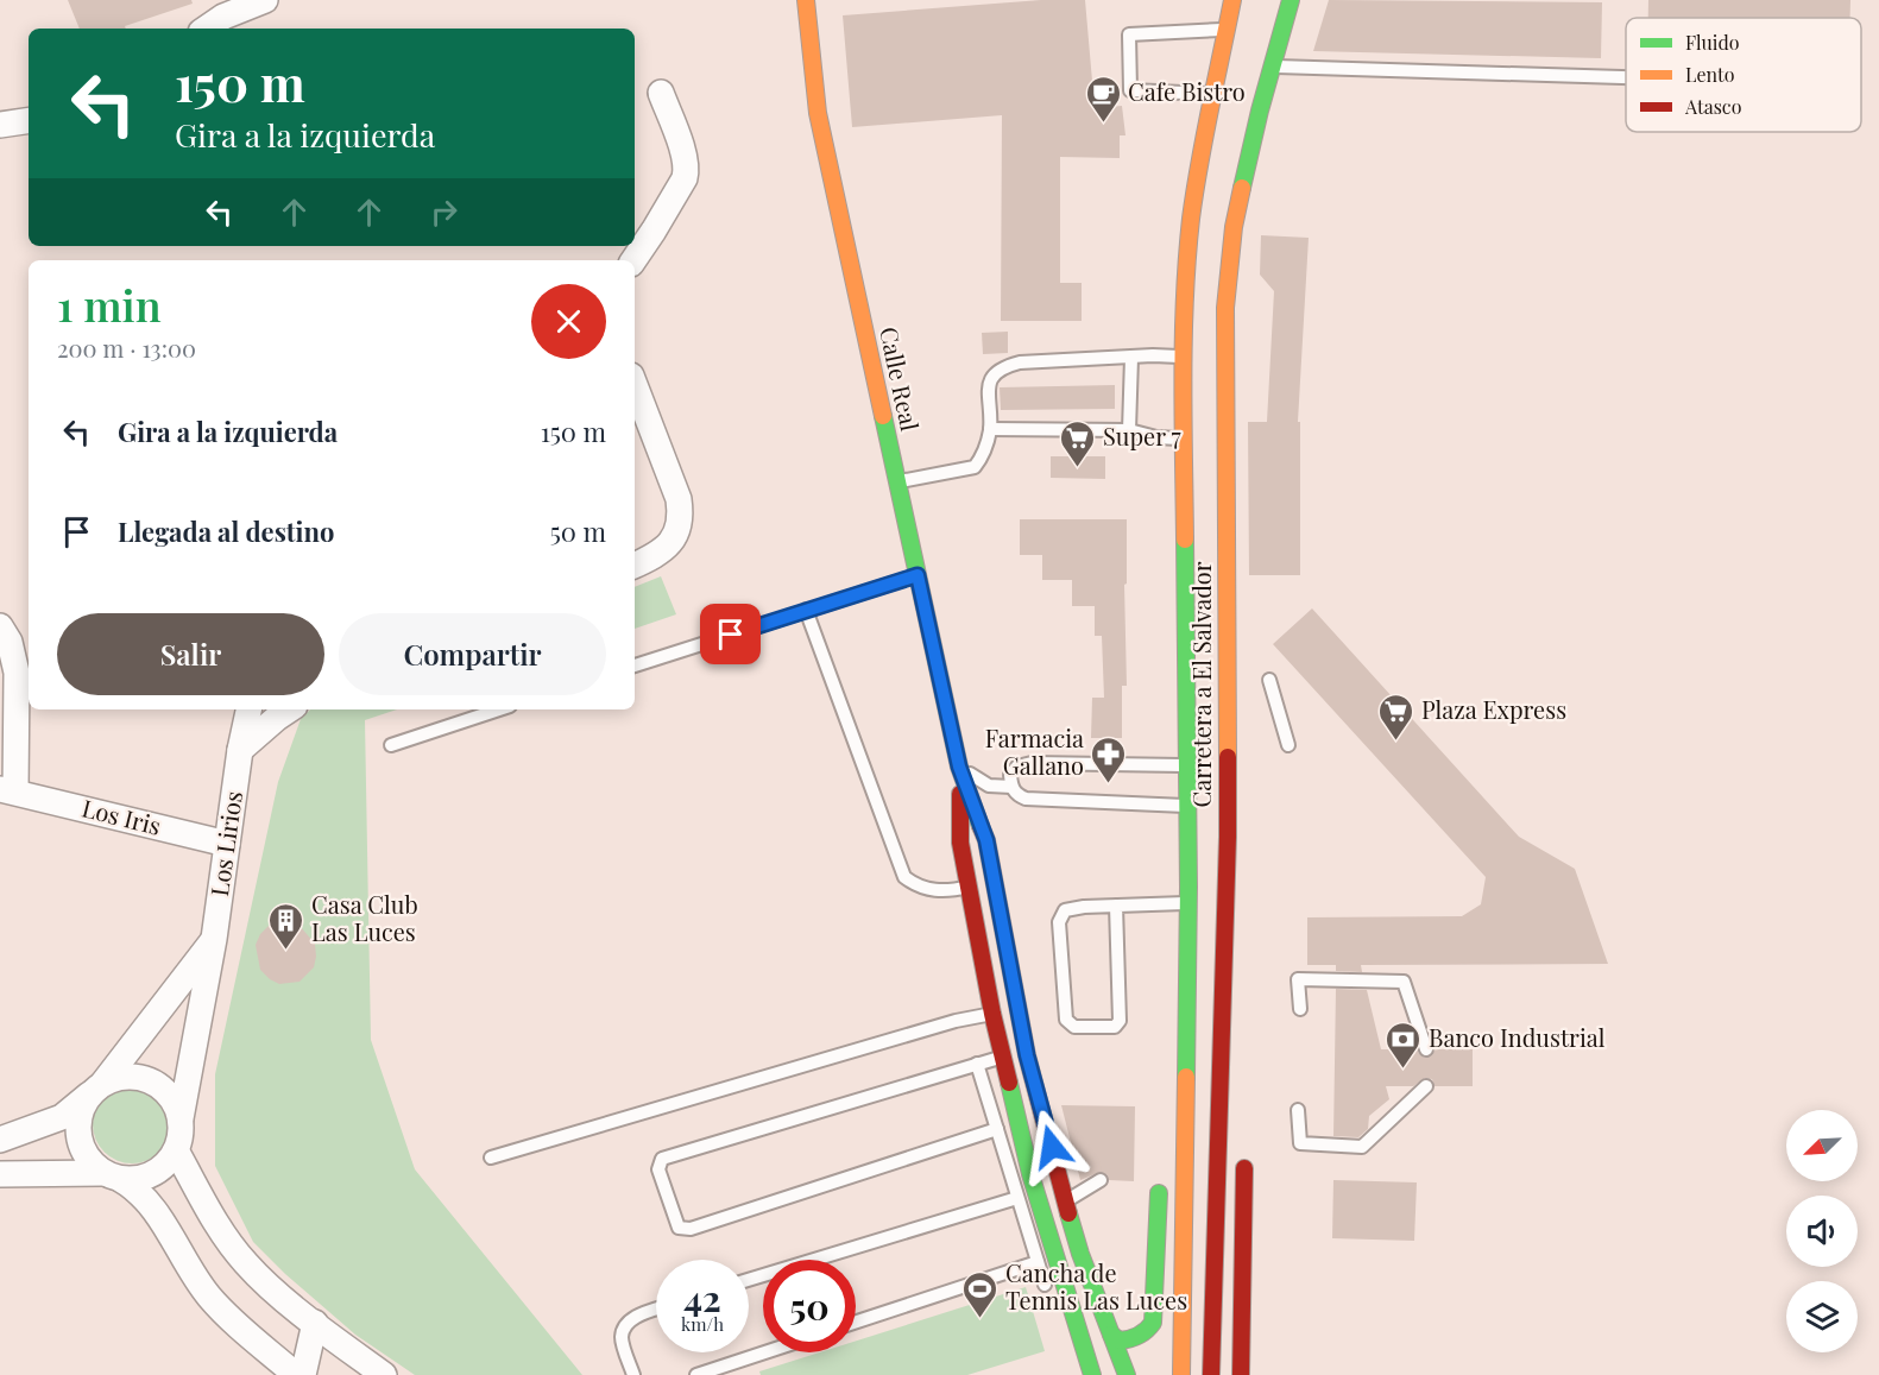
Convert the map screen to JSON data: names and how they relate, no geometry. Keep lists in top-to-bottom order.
{
  "streets": {
    "main road": ["Calle Real", "Carretera a El Salvador"],
    "street": ["Los Iris", "Los Lirios"]
  },
  "crossings": [
    ["Los Iris", "Los Lirios"]
  ],
  "places": {
    "cafe": ["Cafe Bistro"],
    "supermarket": ["Super 7", "Plaza Express"],
    "pharmacy": ["Farmacia Gallano"],
    "building": ["Casa Club Las Luces"],
    "bank": ["Banco Industrial"],
    "sports": ["Cancha de Tennis Las Luces"]
  },
  "legend": ["Fluido", "Lento", "Atasco"],
  "north": "bottom left",
  "page": {
    "turn": ["150 m", "Gira a la izquierda"],
    "heading": ["1 min", "200 m · 13:00"],
    "list": [
      {
        "name": "Gira a la izquierda",
        "value": "150 m"
      },
      {
        "name": "Llegada al destino",
        "value": "50 m"
      }
    ],
    "buttons": ["Salir", "Compartir"],
    "speed": "42 km/h",
    "limit": "50"
  }
}
